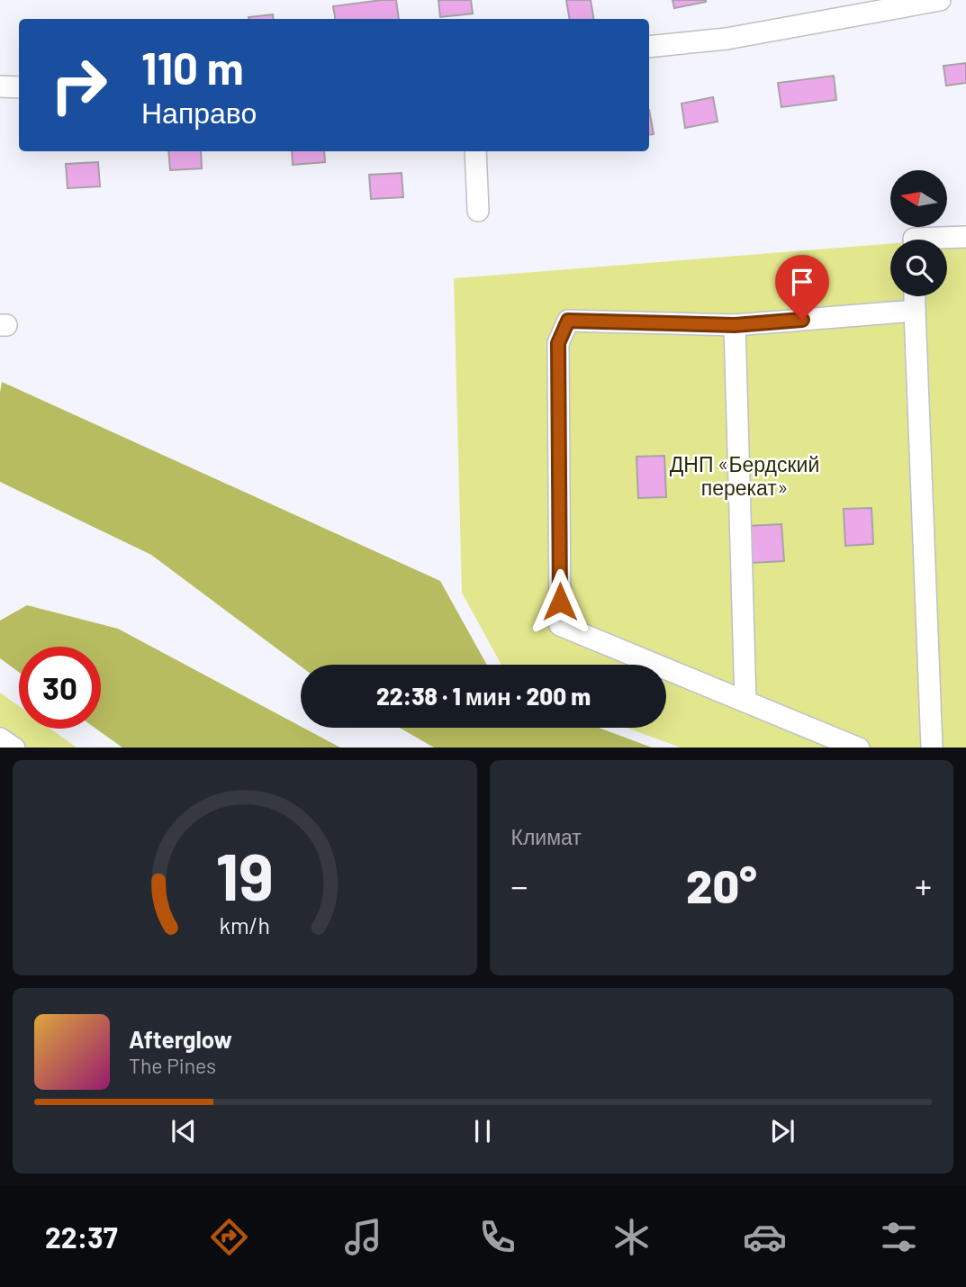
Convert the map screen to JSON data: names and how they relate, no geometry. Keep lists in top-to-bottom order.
{
  "parks": ["ДНП «Бердский перекат»"],
  "north": "left",
  "page": {
    "turn": ["110 m", "Направо"],
    "limit": "30",
    "trip": "22:38 · 1 мин · 200 m",
    "tile": "Климат",
    "heat": ["−", "20°", "+"],
    "song": ["Afterglow", "The Pines"],
    "tabs": "22:37",
    "gauge": ["19", "km/h"]
  }
}
